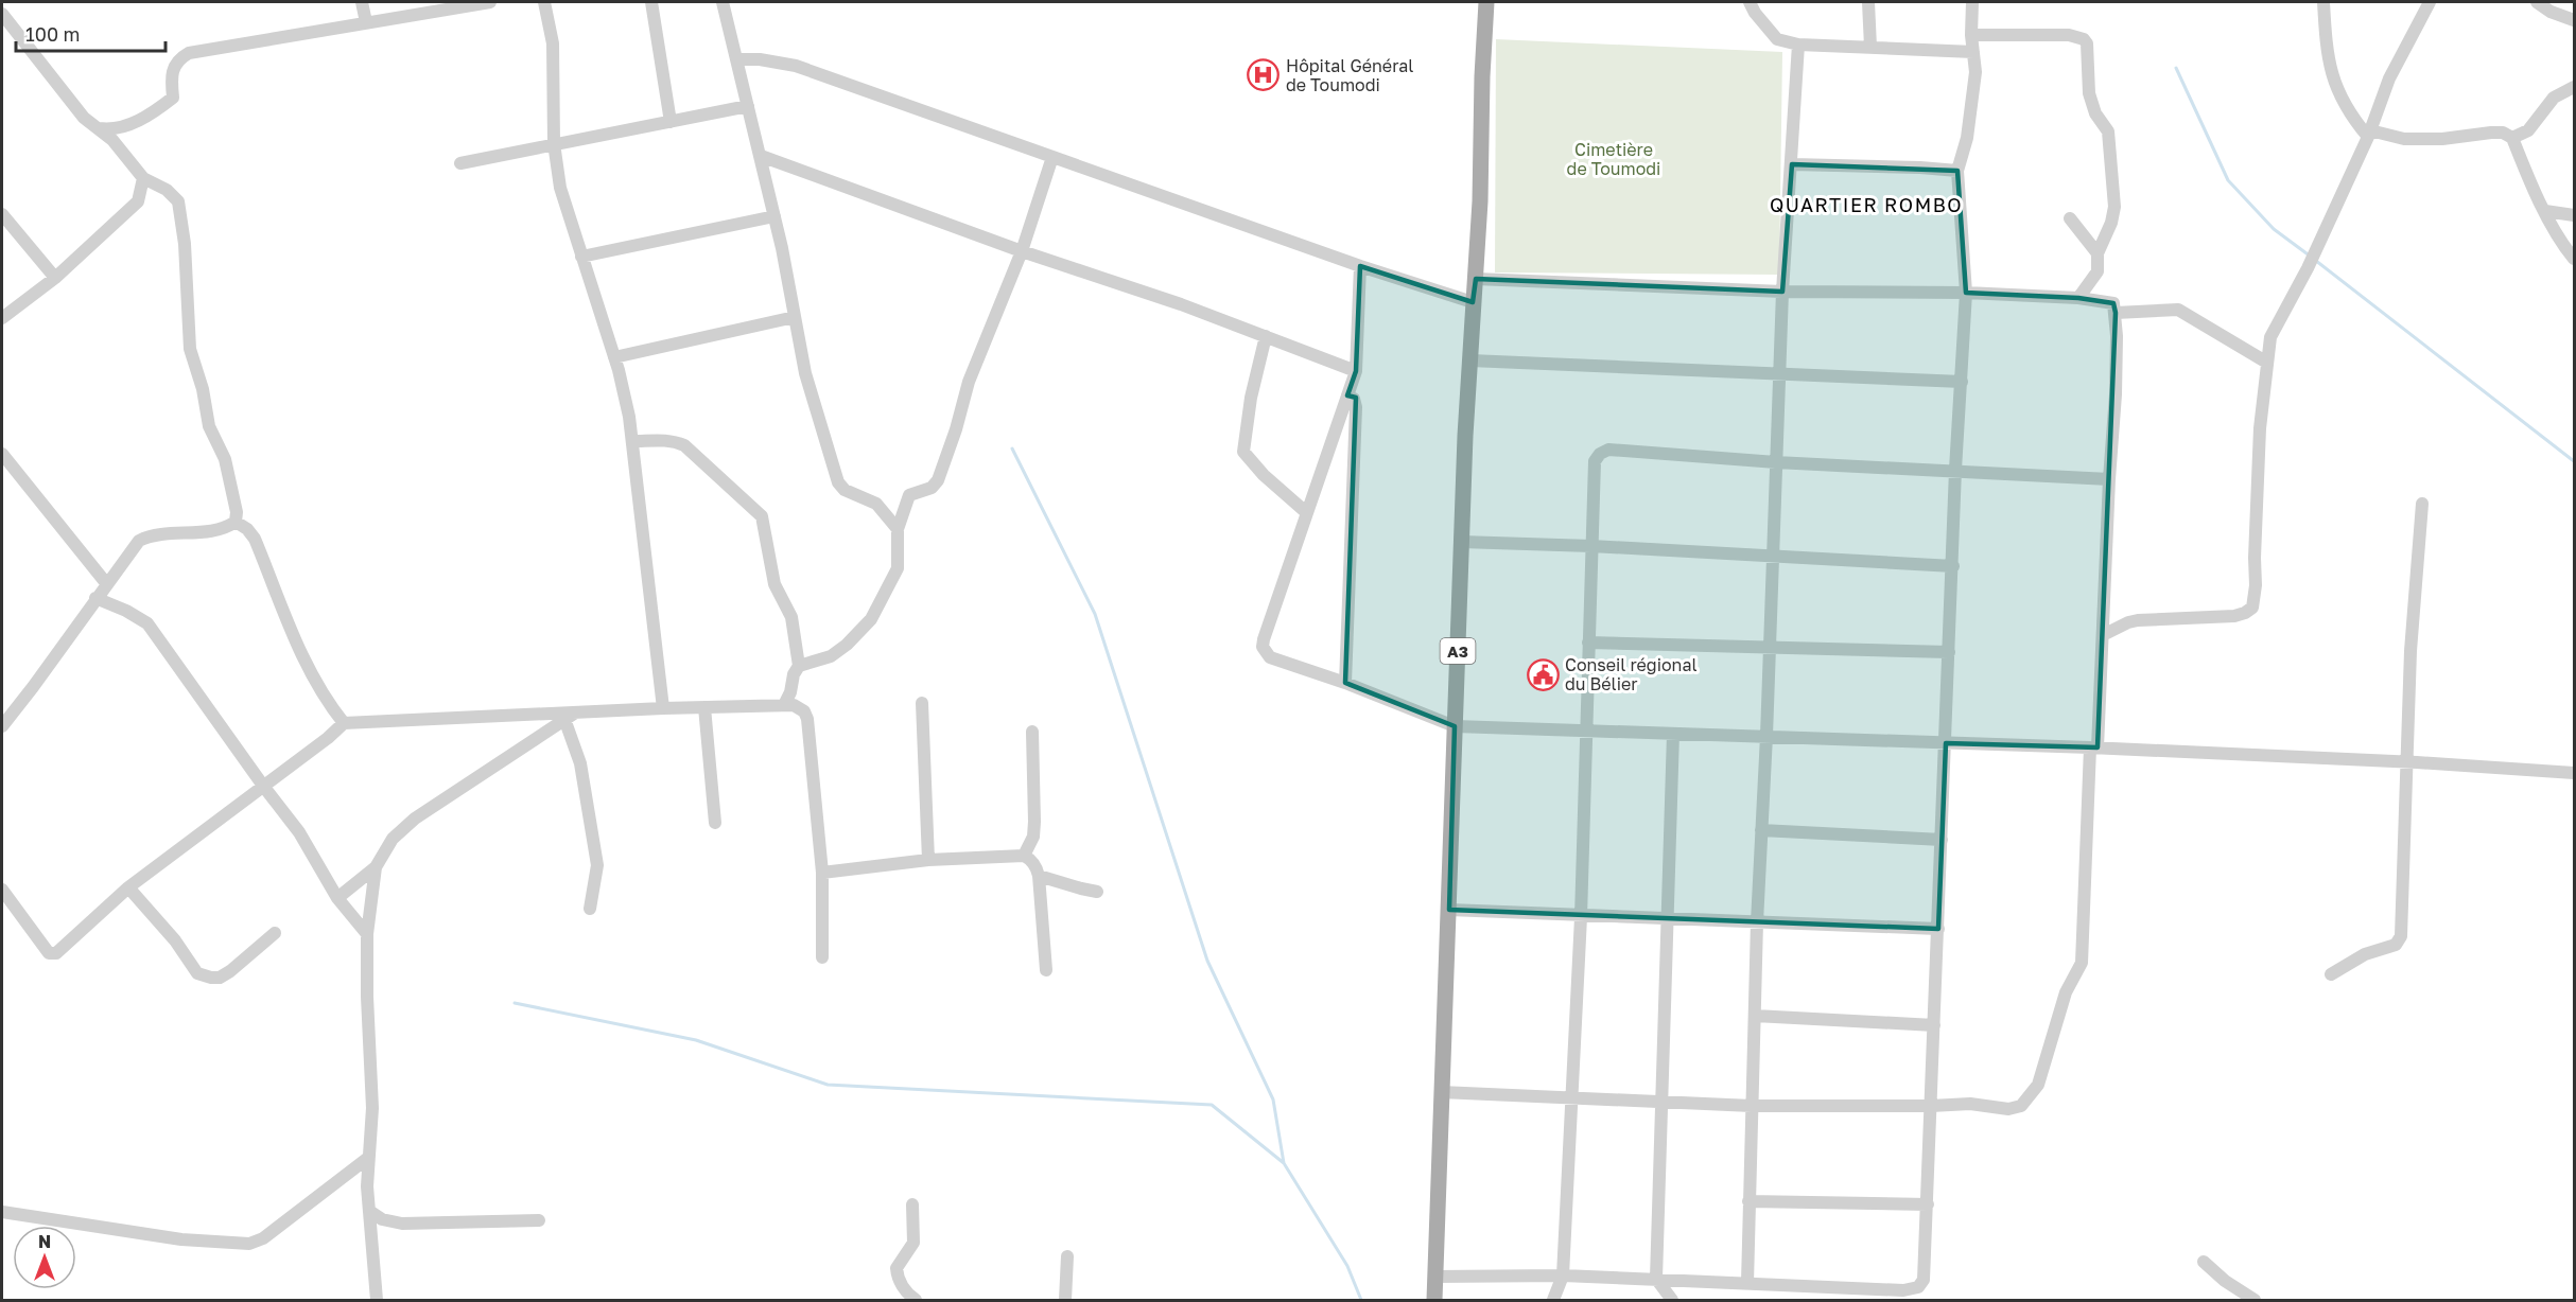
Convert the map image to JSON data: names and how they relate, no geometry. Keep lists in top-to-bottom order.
{
  "streets": {
    "main road": ["A3"]
  },
  "districts": ["QUARTIER ROMBO"],
  "parks": ["Cimetière de Toumodi"],
  "places": {
    "hospital": ["Hôpital Général de Toumodi"],
    "public building": ["Conseil régional du Bélier"]
  },
  "scale_bar": "100 m",
  "north": "top"
}
